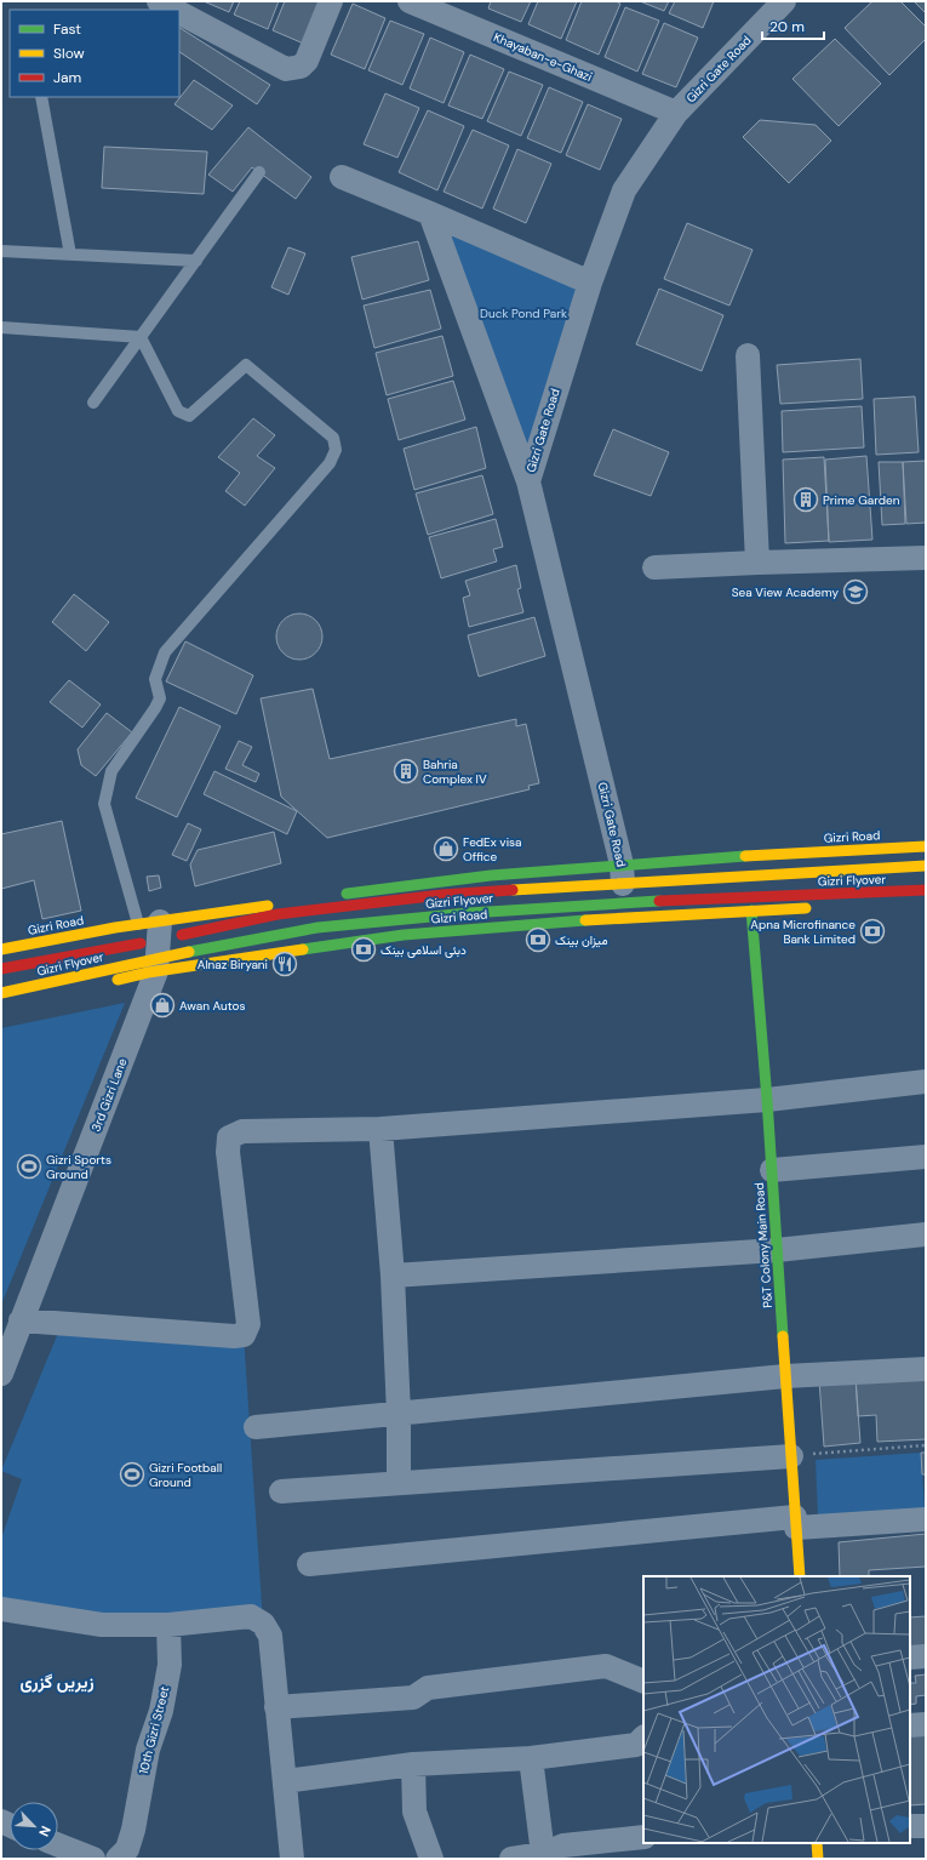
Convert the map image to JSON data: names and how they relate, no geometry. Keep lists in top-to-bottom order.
{
  "streets": {
    "main road": ["Gizri Road", "Gizri Flyover", "P&T Colony Main Road"],
    "street": [
      "Khayaban-e-Ghazi",
      "Gizri Gate Road",
      "3rd Gizri Lane",
      "10th Gizri Street"
    ]
  },
  "crossings": [
    ["Khayaban-e-Ghazi", "Gizri Gate Road"],
    ["Gizri Gate Road", "Gizri Road"],
    ["Gizri Road", "3rd Gizri Lane"],
    ["Gizri Road", "P&T Colony Main Road"]
  ],
  "districts": ["زیریں گزری"],
  "parks": ["Duck Pond Park"],
  "places": {
    "building": ["Prime Garden", "Bahria Complex IV"],
    "school or university": ["Sea View Academy"],
    "shop": ["FedEx visa Office", "Awan Autos"],
    "bank": ["Apna Microfinance Bank Limited", "میزان بینک", "دبئی اسلامی بینک"],
    "restaurant": ["Alnaz Biryani"],
    "sports": ["Gizri Sports Ground", "Gizri Football Ground"]
  },
  "legend": ["Fast", "Slow", "Jam"],
  "scale_bar": "20 m",
  "north": "bottom right"
}
